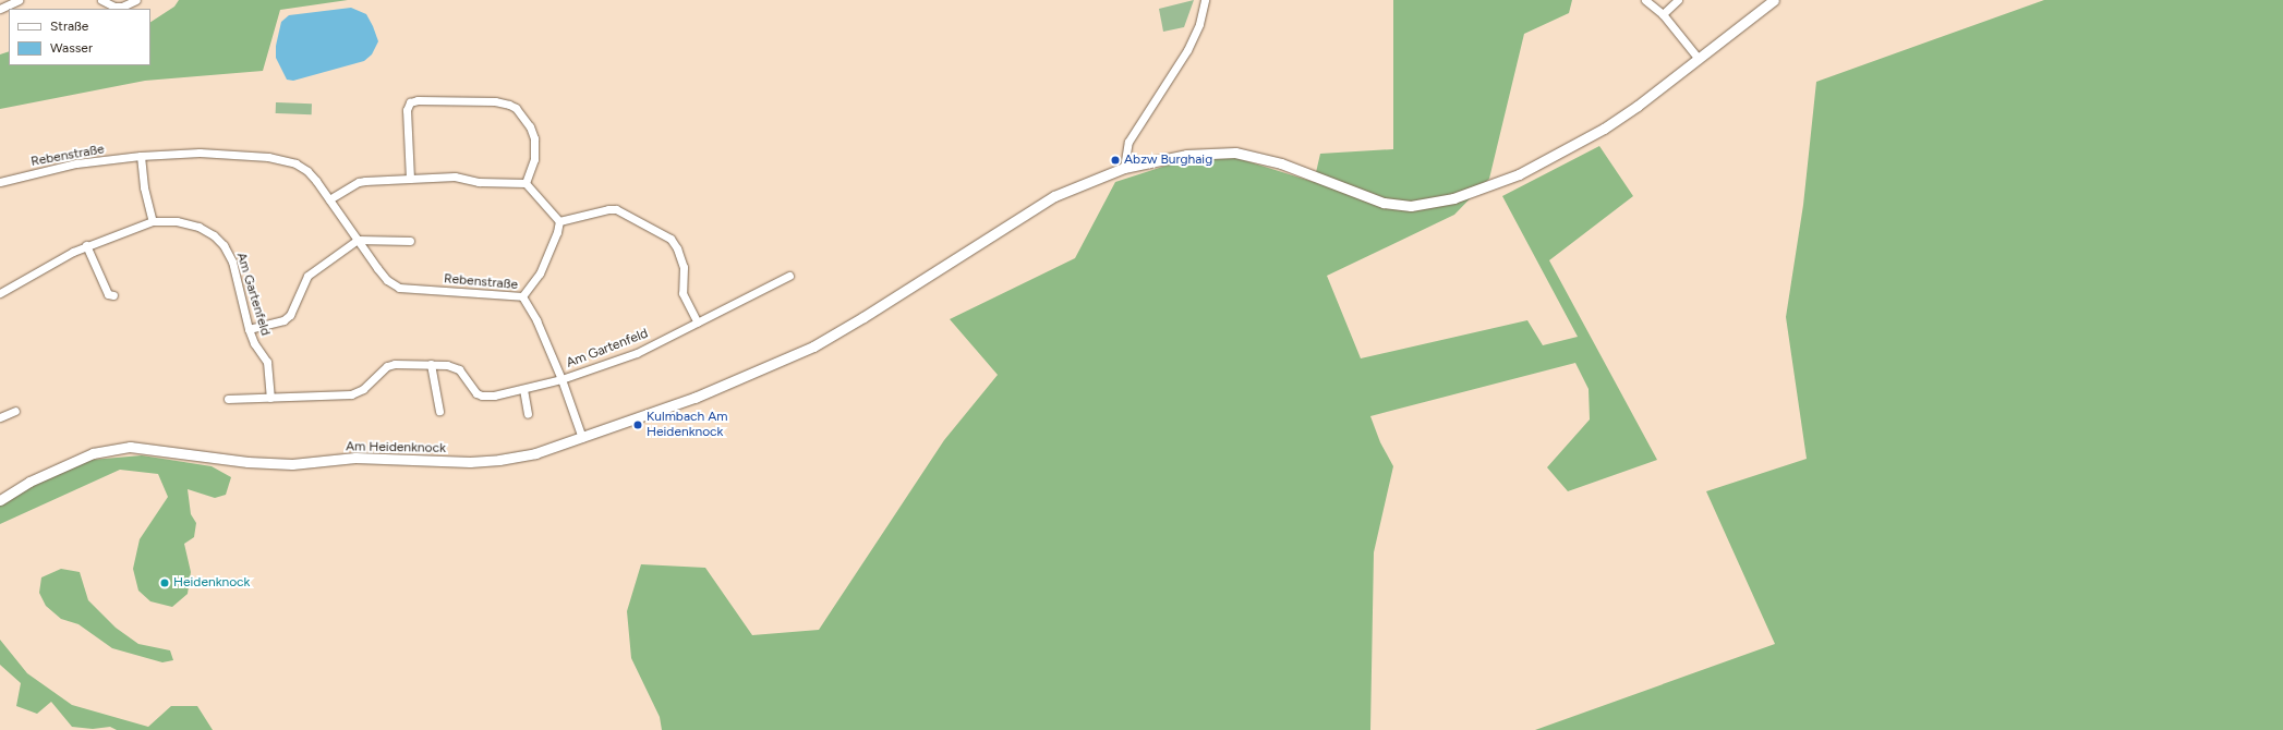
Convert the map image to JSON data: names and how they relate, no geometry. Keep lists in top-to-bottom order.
{
  "streets": {
    "street": ["Rebenstraße", "Am Gartenfeld", "Am Heidenknock"]
  },
  "crossings": [
    ["Rebenstraße", "Am Gartenfeld"],
    ["Rebenstraße", "Am Heidenknock"]
  ],
  "places": ["Abzw Burghaig", "Kulmbach Am Heidenknock", "Heidenknock"],
  "legend": ["Straße", "Wasser"]
}
